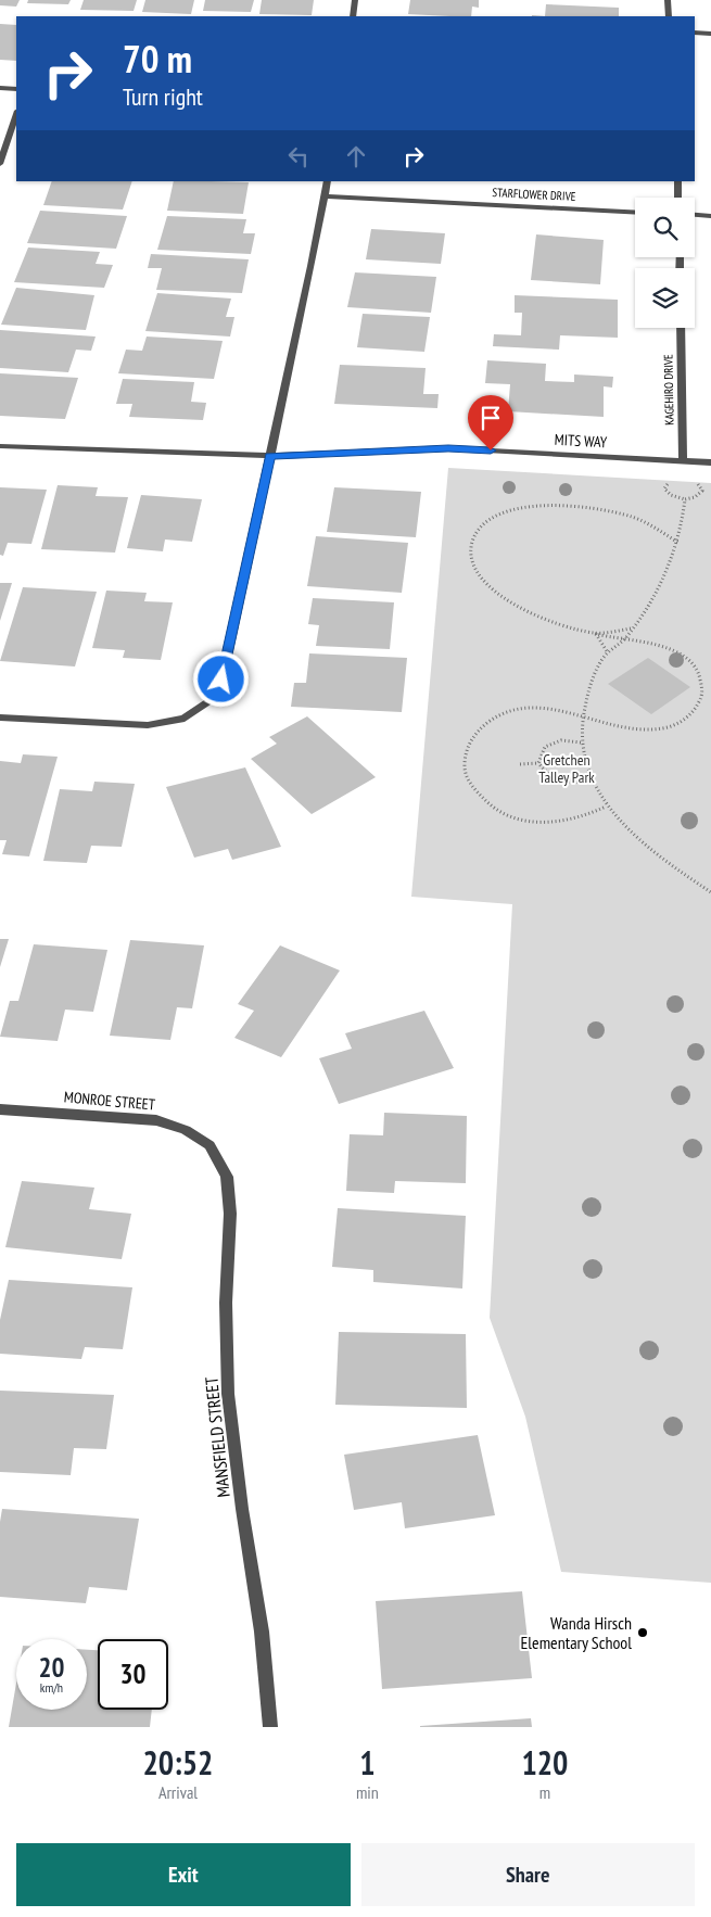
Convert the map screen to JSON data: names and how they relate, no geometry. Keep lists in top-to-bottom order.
{
  "streets": {
    "street": [
      "STARFLOWER DRIVE",
      "KAGEHIRO DRIVE",
      "MITS WAY",
      "MONROE STREET",
      "MANSFIELD STREET"
    ]
  },
  "crossings": [
    ["KAGEHIRO DRIVE", "MITS WAY"],
    ["MONROE STREET", "MANSFIELD STREET"]
  ],
  "parks": ["Gretchen Talley Park"],
  "places": ["Wanda Hirsch Elementary School"],
  "page": {
    "turn": ["70 m", "Turn right"],
    "speed": "20 km/h",
    "limit": "30",
    "eta": [
      "20:52",
      "Arrival",
      "1",
      "min",
      "120",
      "m"
    ],
    "buttons": ["Exit", "Share"]
  }
}
